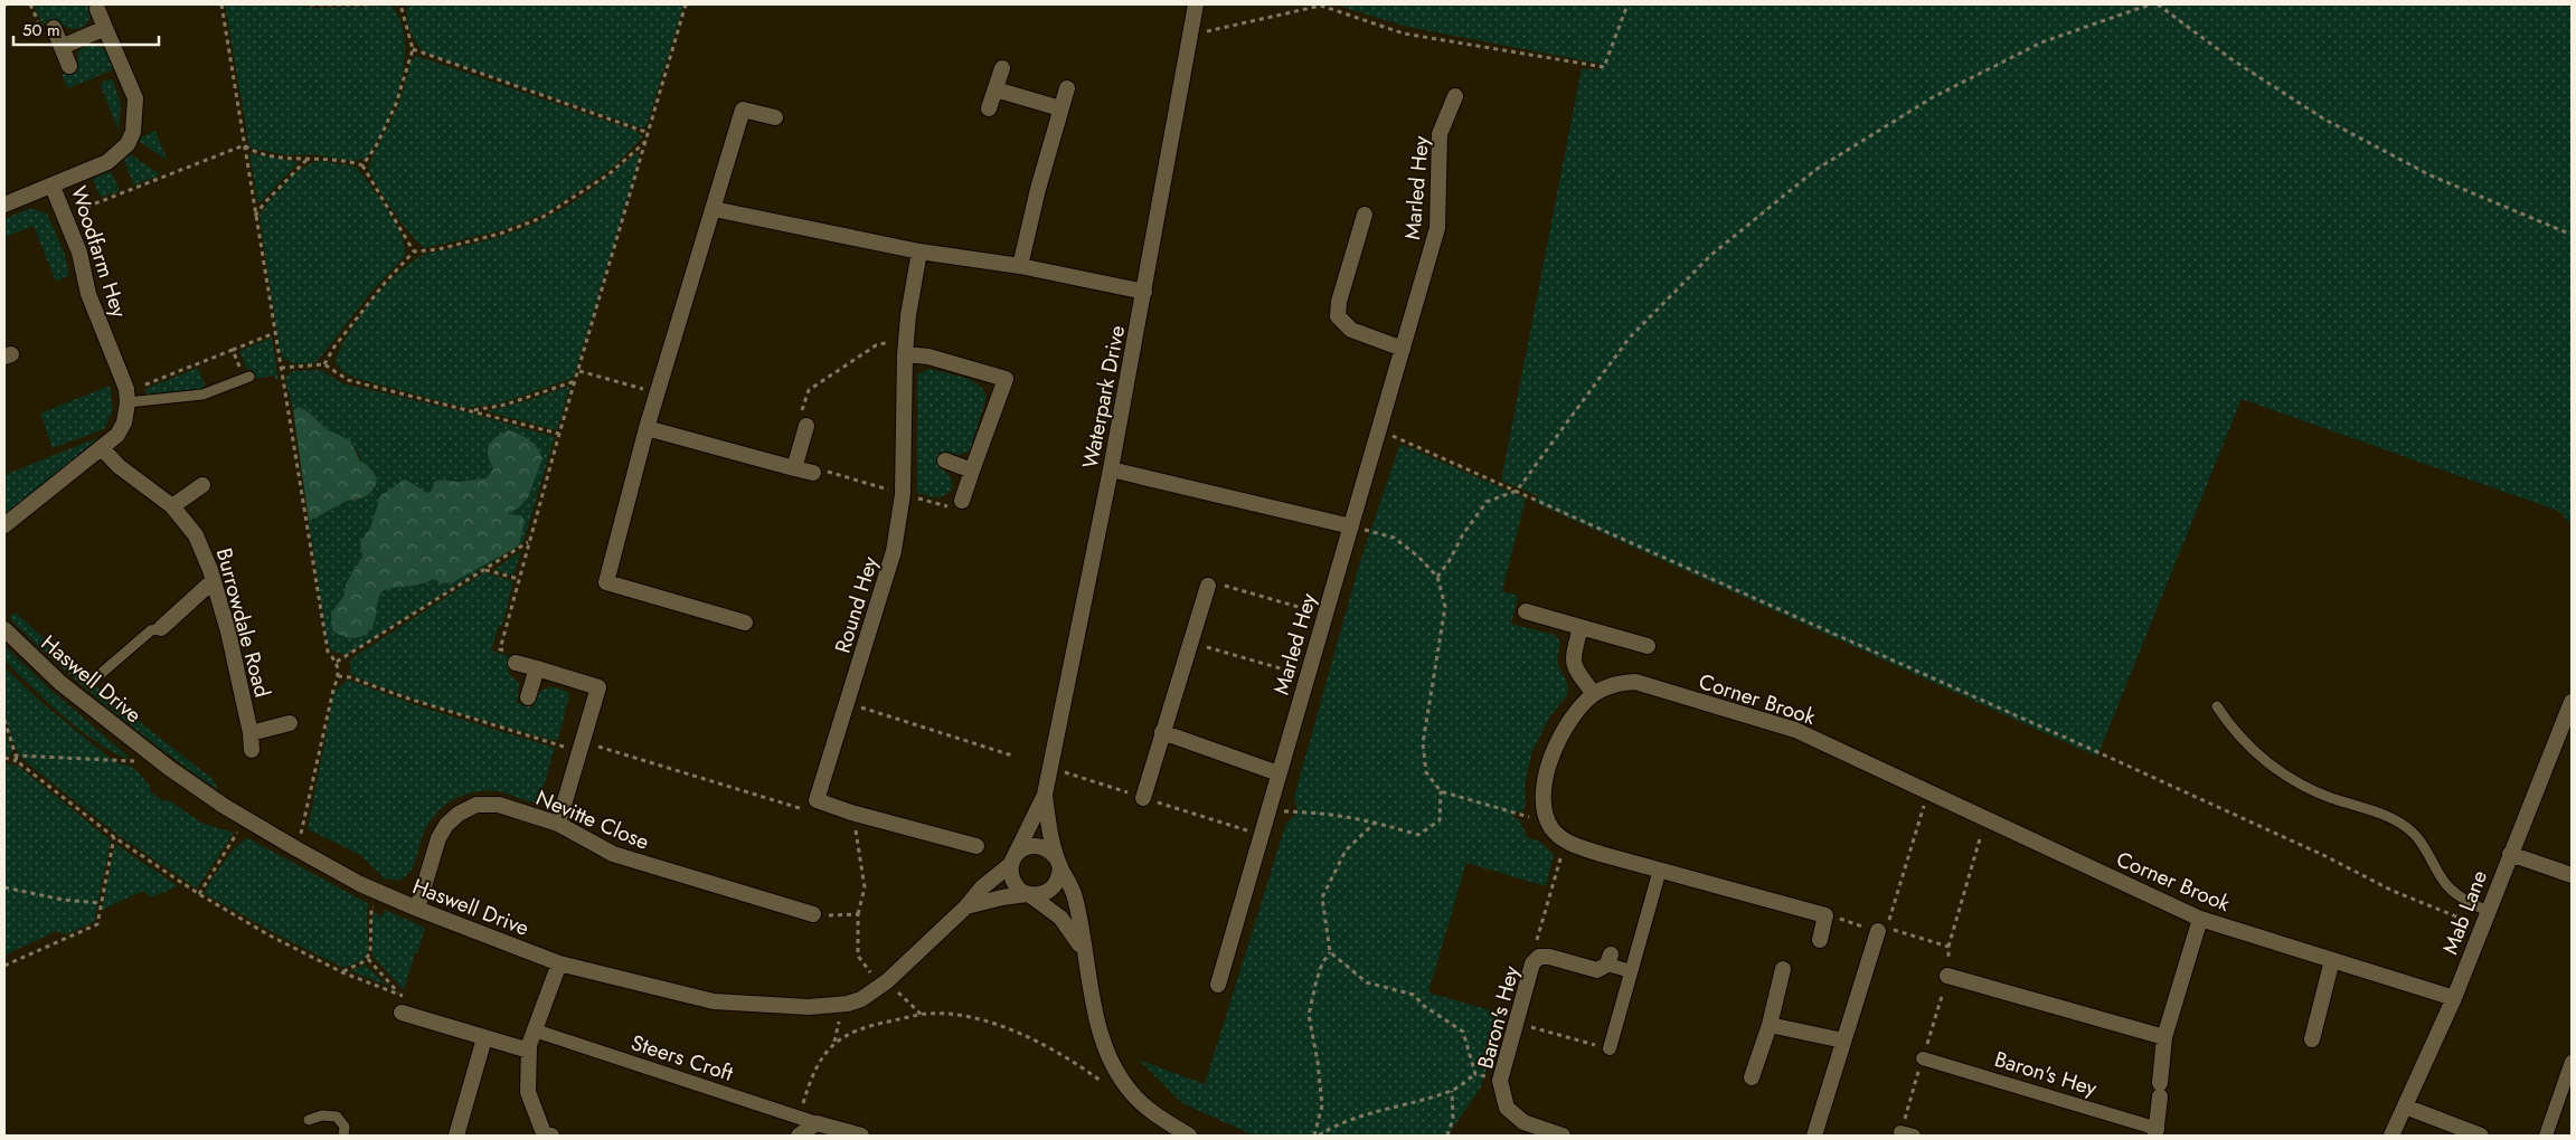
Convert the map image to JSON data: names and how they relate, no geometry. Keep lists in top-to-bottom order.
{
  "streets": {
    "street": [
      "Marled Hey",
      "Woodfarm Hey",
      "Waterpark Drive",
      "Round Hey",
      "Burrowdale Road",
      "Haswell Drive",
      "Corner Brook",
      "Nevitte Close",
      "Mab Lane",
      "Baron's Hey",
      "Steers Croft"
    ]
  },
  "crossings": [
    ["Woodfarm Hey", "Burrowdale Road"],
    ["Waterpark Drive", "Haswell Drive"],
    ["Haswell Drive", "Nevitte Close"],
    ["Corner Brook", "Mab Lane"],
    ["Corner Brook", "Baron's Hey"]
  ],
  "scale_bar": "50 m"
}
